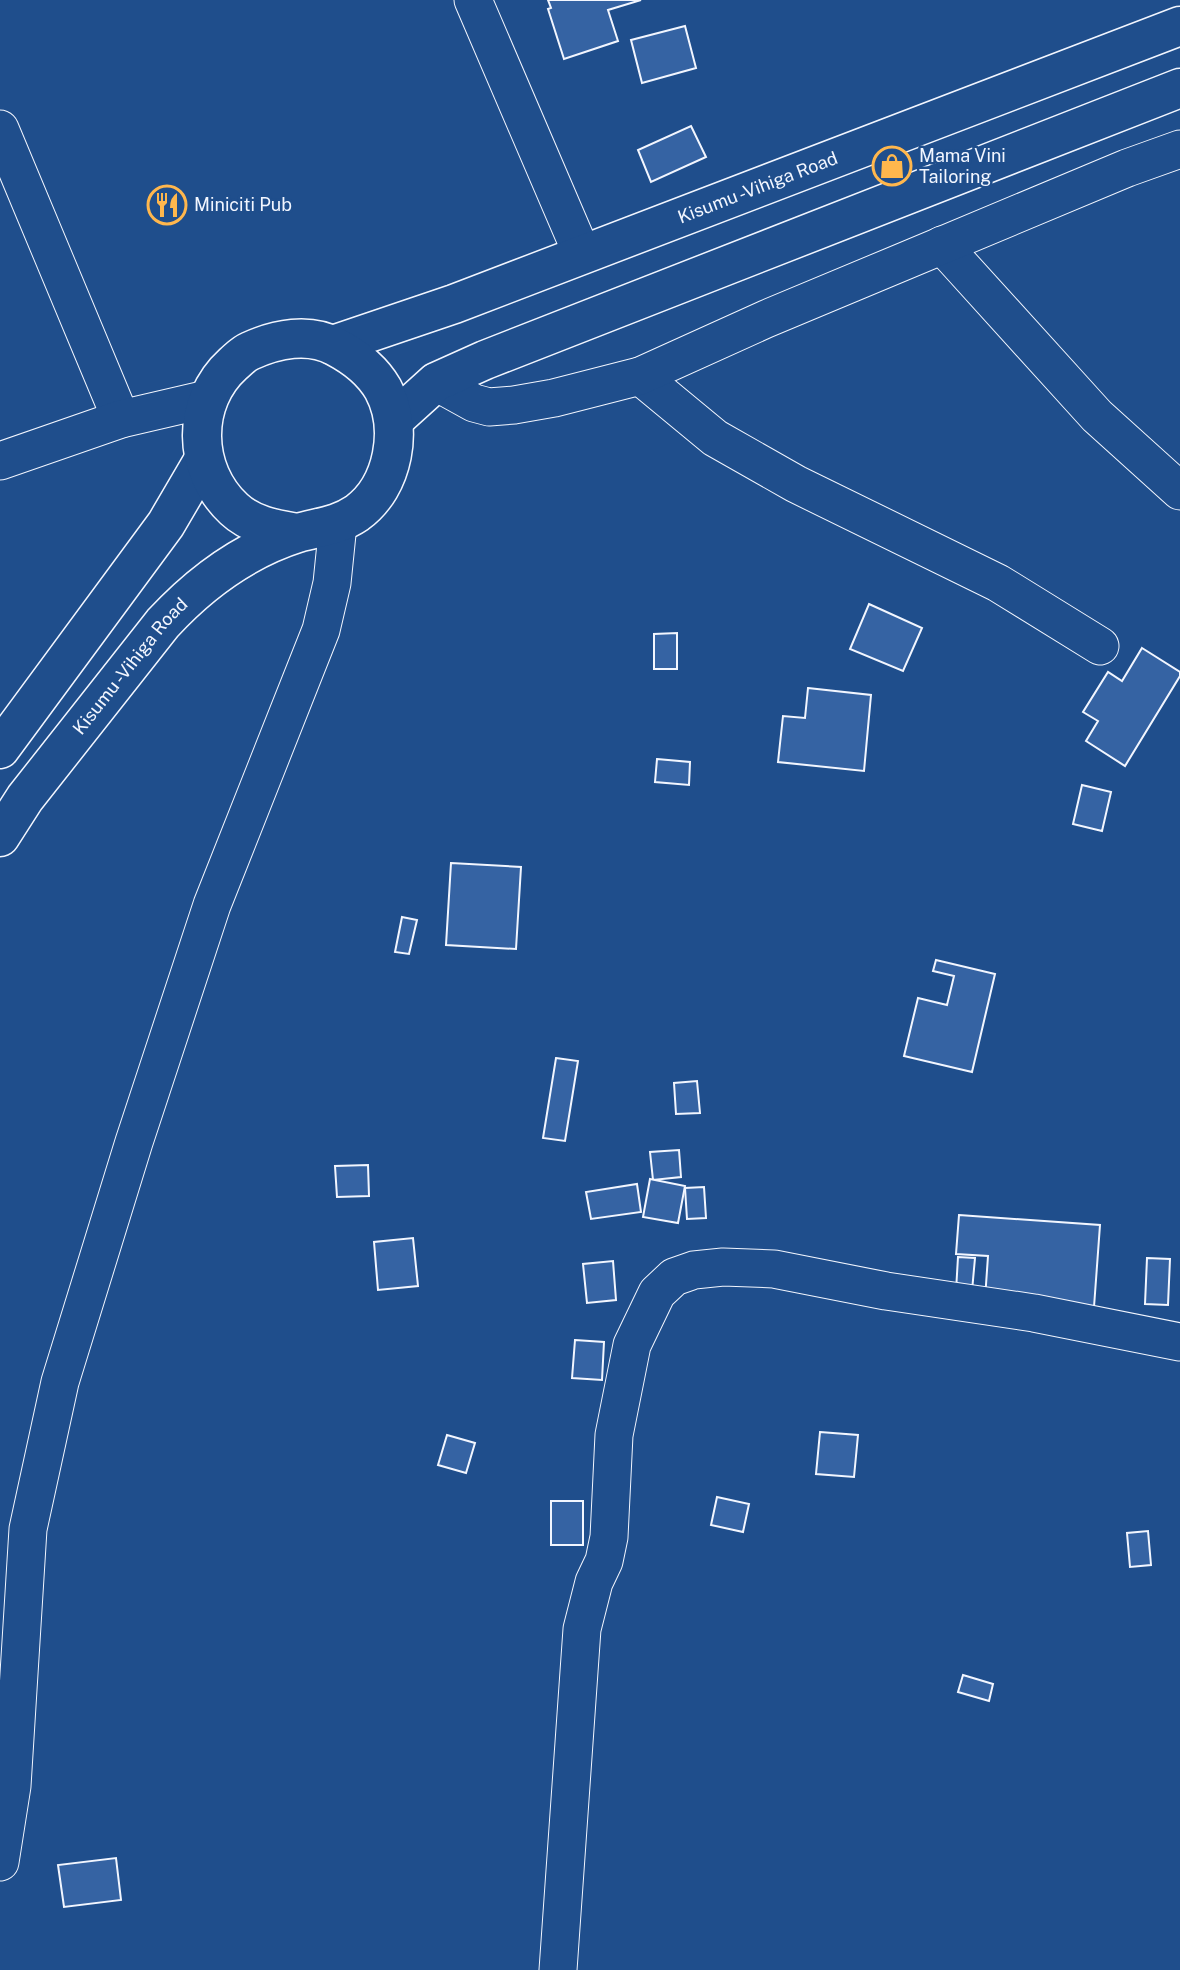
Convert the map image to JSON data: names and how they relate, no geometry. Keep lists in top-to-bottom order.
{
  "streets": {
    "highway": ["Kisumu -Vihiga Road"]
  },
  "places": {
    "shop": ["Mama Vini Tailoring"],
    "restaurant": ["Miniciti Pub"]
  }
}
